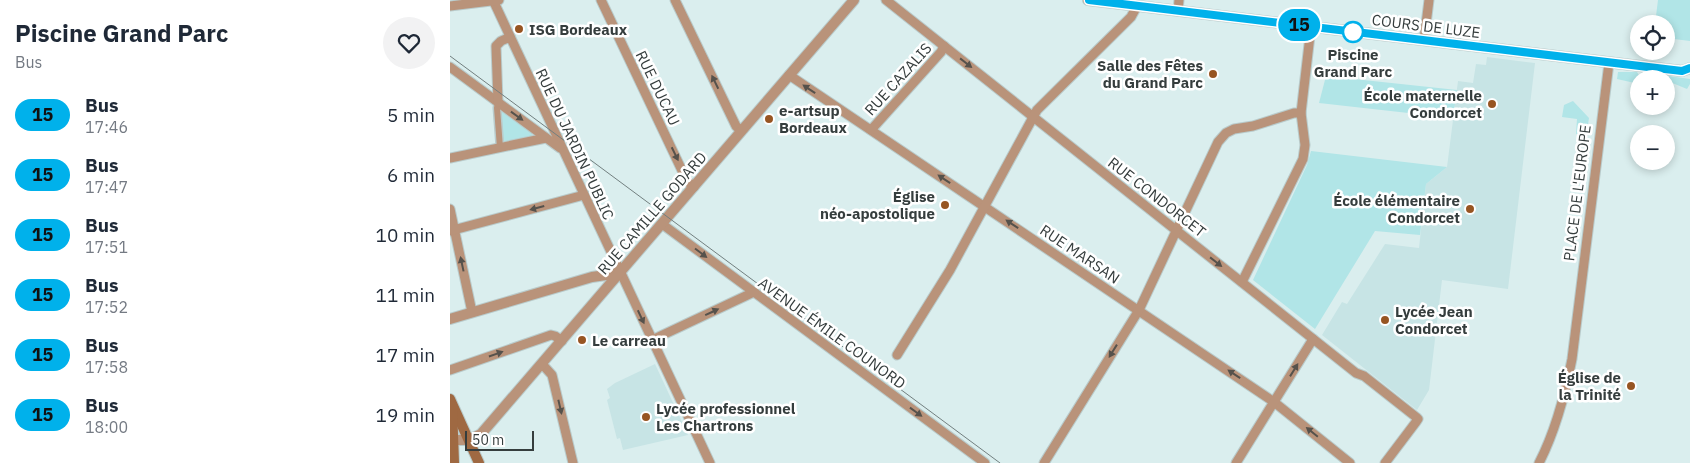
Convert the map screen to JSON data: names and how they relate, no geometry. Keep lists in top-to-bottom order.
{
  "streets": {
    "street": [
      "COURS DE LUZE",
      "RUE CAZALIS",
      "RUE DUCAU",
      "RUE DU JARDIN PUBLIC",
      "PLACE DE L'EUROPE",
      "RUE CONDORCET",
      "RUE CAMILLE GODARD",
      "RUE MARSAN",
      "AVENUE ÉMILE COUNORD"
    ]
  },
  "crossings": [
    ["COURS DE LUZE", "PLACE DE L'EUROPE"],
    ["RUE CAZALIS", "RUE CONDORCET"],
    ["RUE CAZALIS", "RUE MARSAN"],
    ["RUE DUCAU", "RUE CAMILLE GODARD"],
    ["RUE DU JARDIN PUBLIC", "RUE CAMILLE GODARD"],
    ["RUE CAMILLE GODARD", "RUE MARSAN"],
    ["RUE CAMILLE GODARD", "AVENUE ÉMILE COUNORD"]
  ],
  "one_way": ["RUE MARSAN", "AVENUE ÉMILE COUNORD"],
  "places": [
    "ISG Bordeaux",
    "Piscine Grand Parc",
    "Salle des Fêtes du Grand Parc",
    "École maternelle Condorcet",
    "e-artsup Bordeaux",
    "Église néo-apostolique",
    "École élémentaire Condorcet",
    "Lycée Jean Condorcet",
    "Le carreau",
    "Église de la Trinité",
    "Lycée professionnel Les Chartrons"
  ],
  "lines": ["bus line 15"],
  "scale_bar": "50 m",
  "page": {
    "heading": ["Piscine Grand Parc", "Bus"],
    "on_map": "15",
    "map_buttons": ["+", "−"],
    "list": [
      {
        "mark": "15",
        "name": "Bus",
        "note": "17:46",
        "value": "5 min"
      },
      {
        "mark": "15",
        "name": "Bus",
        "note": "17:47",
        "value": "6 min"
      },
      {
        "mark": "15",
        "name": "Bus",
        "note": "17:51",
        "value": "10 min"
      },
      {
        "mark": "15",
        "name": "Bus",
        "note": "17:52",
        "value": "11 min"
      },
      {
        "mark": "15",
        "name": "Bus",
        "note": "17:58",
        "value": "17 min"
      },
      {
        "mark": "15",
        "name": "Bus",
        "note": "18:00",
        "value": "19 min"
      }
    ],
    "scale": "50 m"
  }
}
